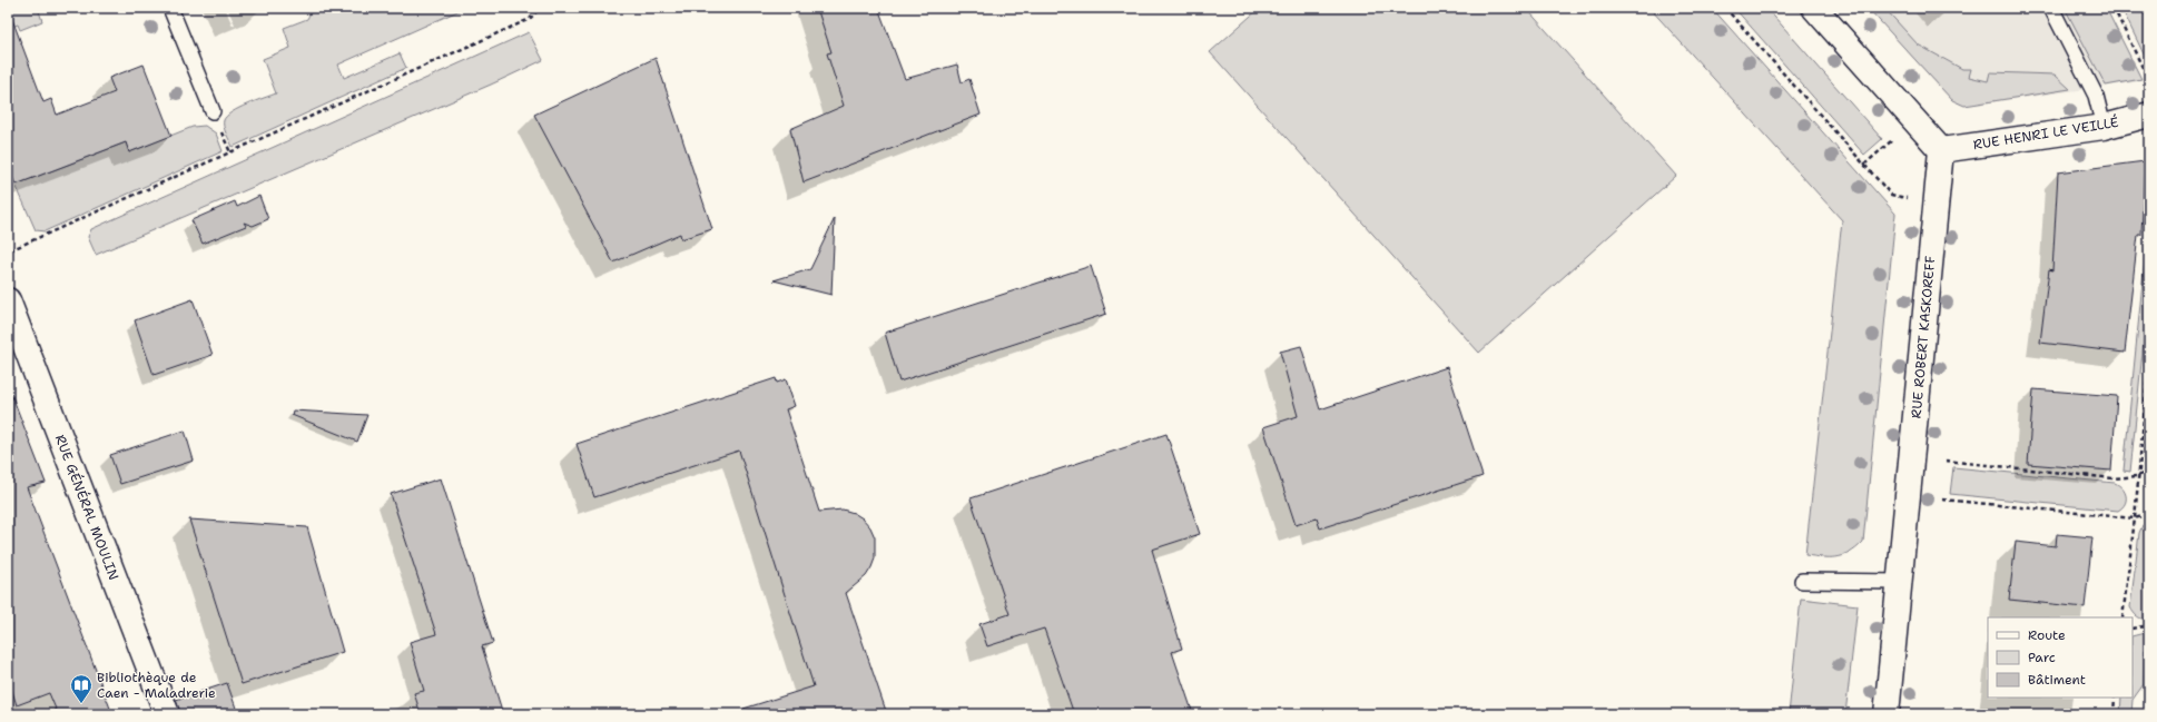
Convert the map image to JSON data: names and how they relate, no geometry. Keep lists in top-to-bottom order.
{
  "streets": {
    "street": ["RUE HENRI LE VEILLÉ", "RUE ROBERT KASKOREFF", "RUE GÉNÉRAL MOULIN"]
  },
  "crossings": [
    ["RUE HENRI LE VEILLÉ", "RUE ROBERT KASKOREFF"]
  ],
  "places": {
    "library": ["Bibliothèque de Caen - Maladrerie"]
  },
  "legend": ["Route", "Parc", "Bâtiment"]
}
